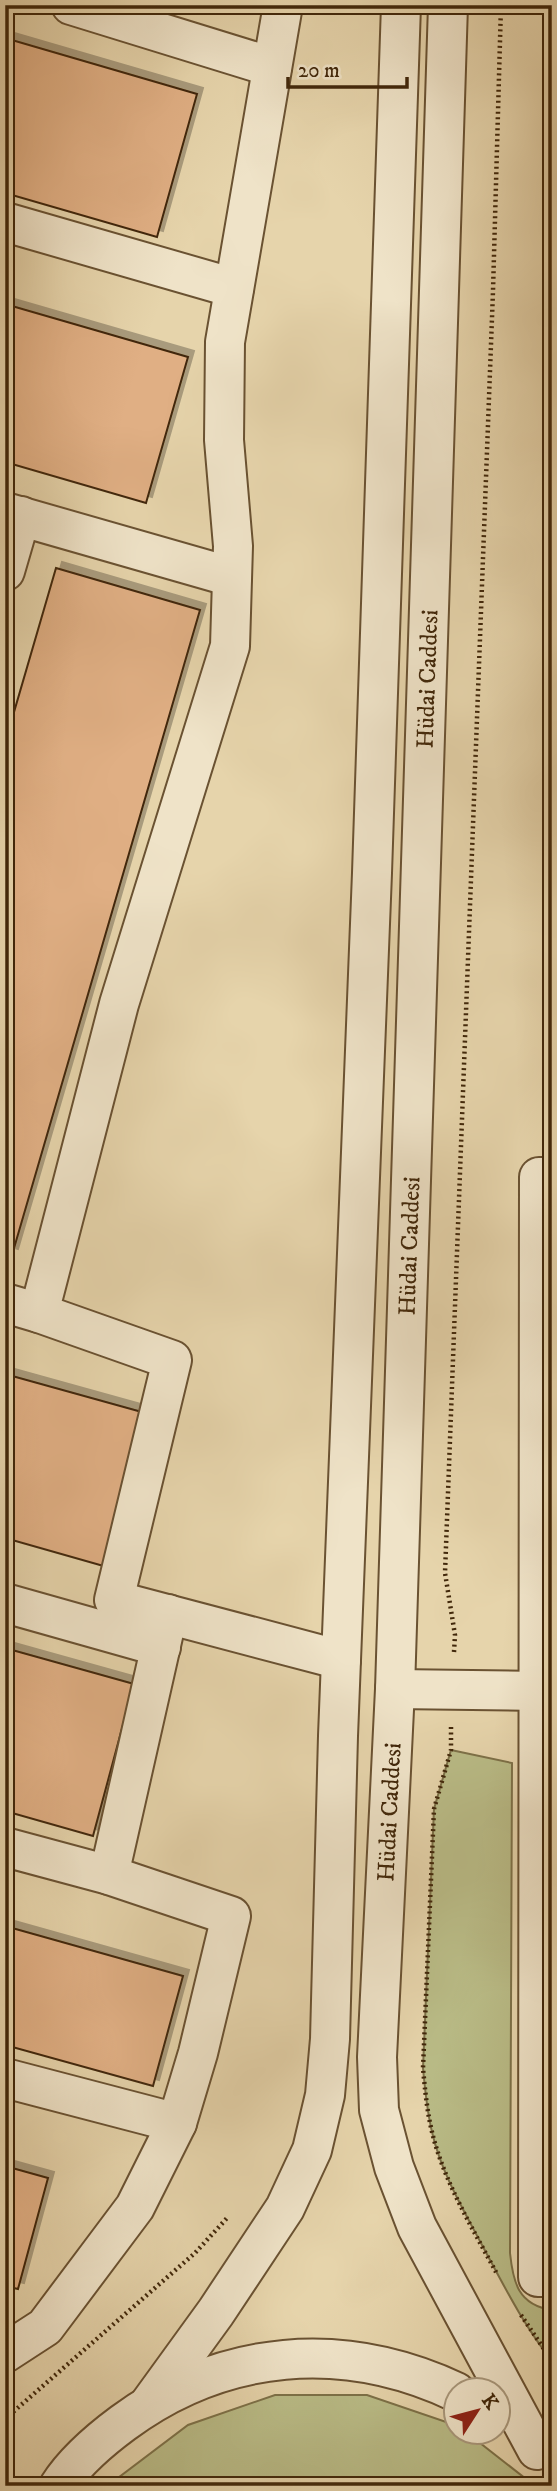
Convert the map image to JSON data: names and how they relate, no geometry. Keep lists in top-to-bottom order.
{
  "streets": {
    "street": ["Hüdai Caddesi"]
  },
  "scale_bar": "20 m",
  "north": "top right"
}
